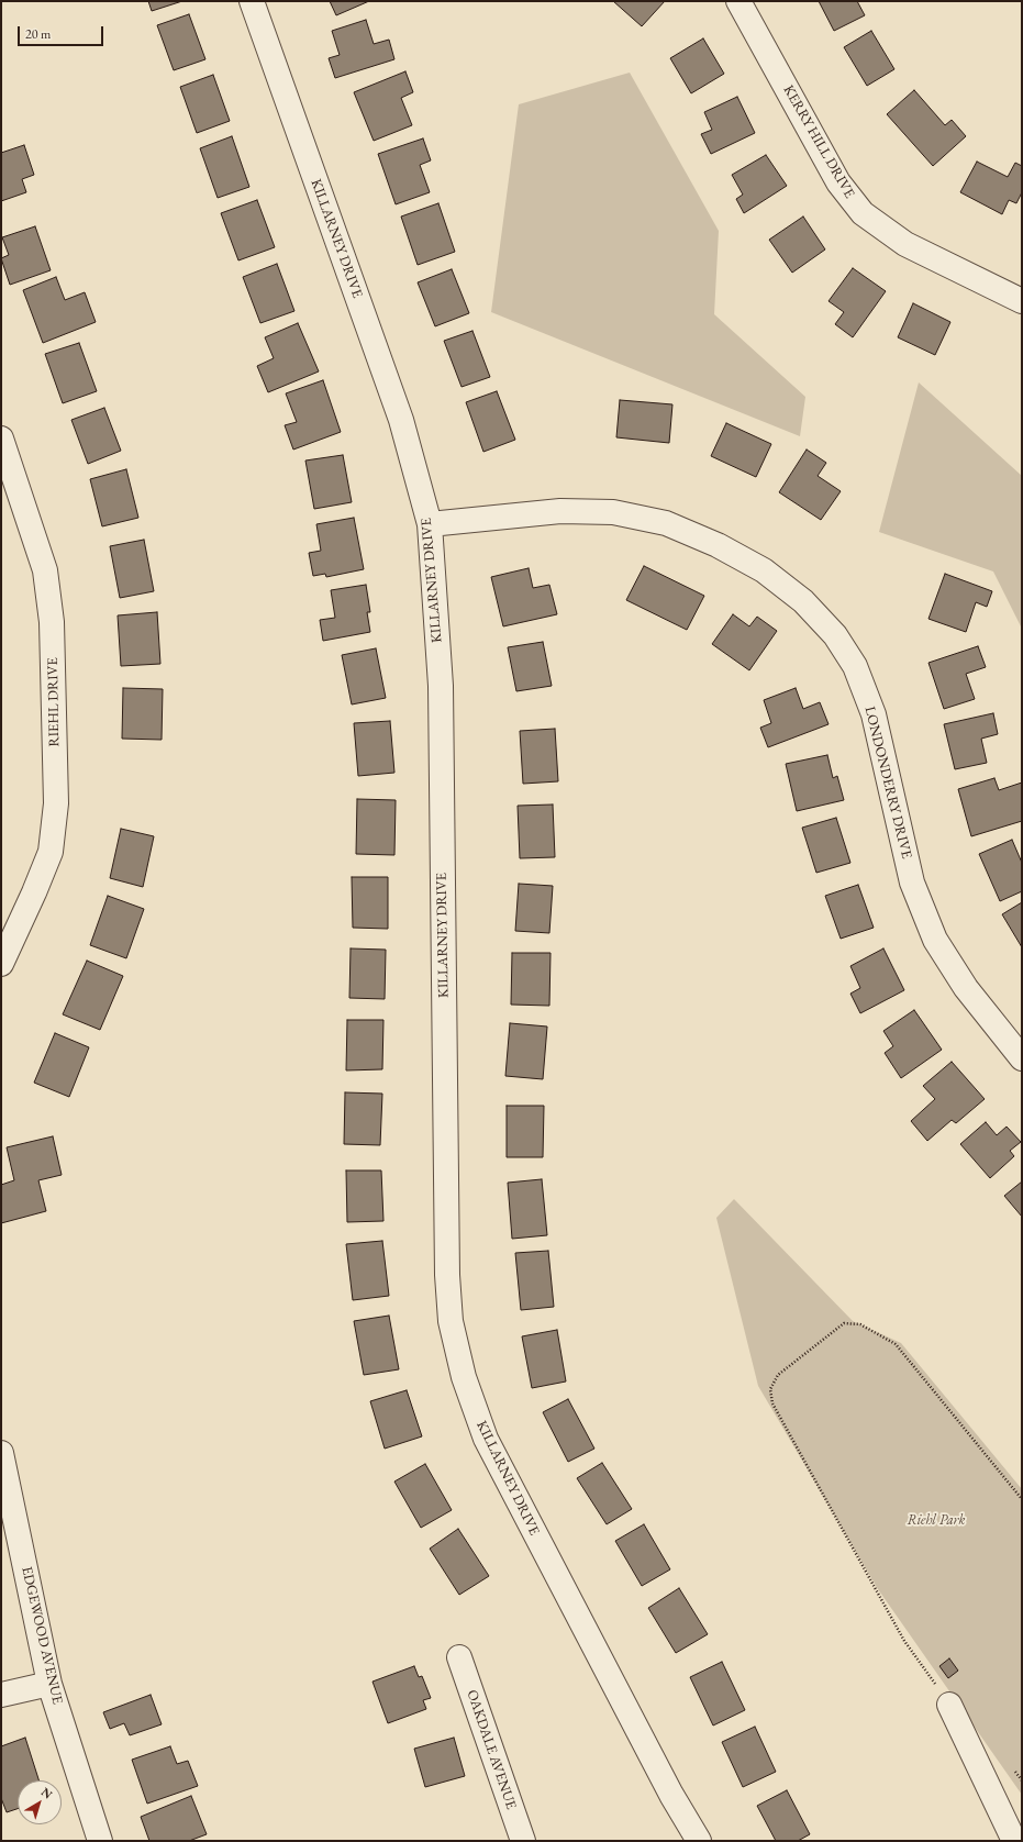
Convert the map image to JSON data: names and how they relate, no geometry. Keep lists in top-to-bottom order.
{
  "streets": {
    "street": [
      "KERRY HILL DRIVE",
      "KILLARNEY DRIVE",
      "RIEHL DRIVE",
      "LONDONDERRY DRIVE",
      "EDGEWOOD AVENUE",
      "OAKDALE AVENUE"
    ]
  },
  "crossings": [
    ["KILLARNEY DRIVE", "LONDONDERRY DRIVE"]
  ],
  "parks": ["Riehl Park"],
  "scale_bar": "20 m",
  "north": "top right"
}
